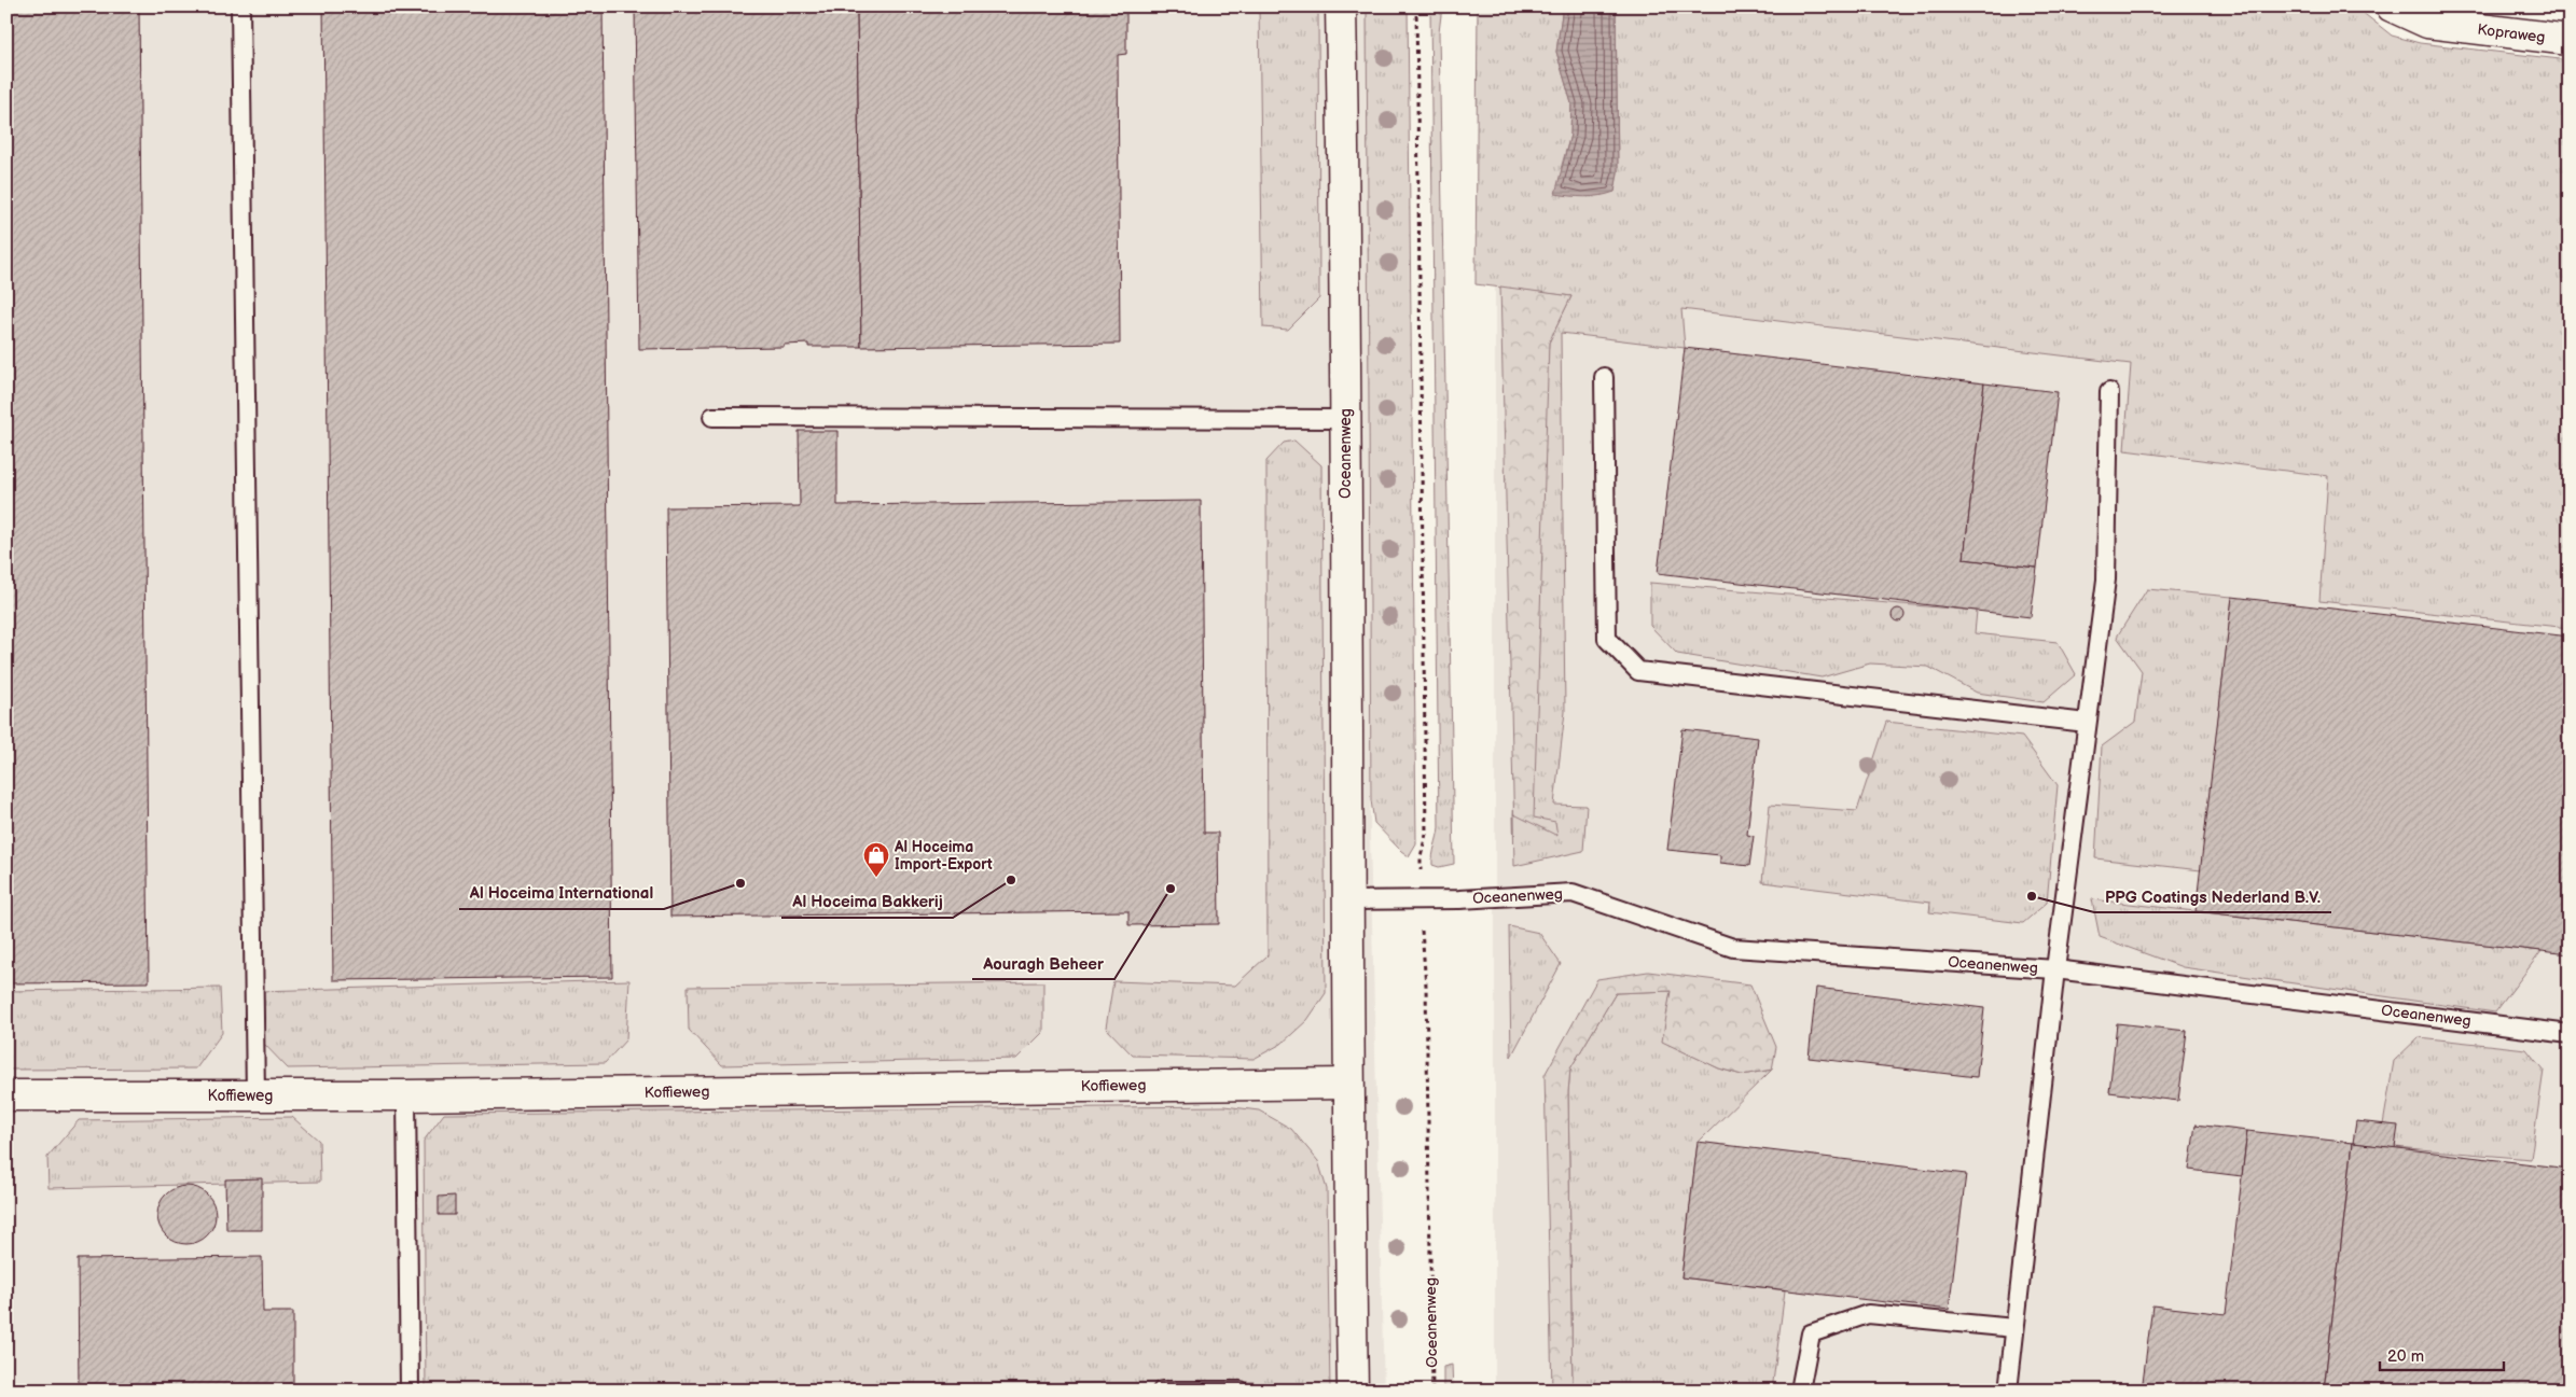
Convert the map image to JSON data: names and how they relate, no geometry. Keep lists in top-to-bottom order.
{
  "streets": {
    "street": ["Kopraweg", "Oceanenweg", "Koffieweg"]
  },
  "crossings": [
    ["Oceanenweg", "Koffieweg"]
  ],
  "places": {
    "shop": ["Al Hoceima Import-Export"],
    "other": [
      "Al Hoceima Bakkerij",
      "Al Hoceima International",
      "Aouragh Beheer",
      "PPG Coatings Nederland B.V."
    ]
  },
  "scale_bar": "20 m"
}
